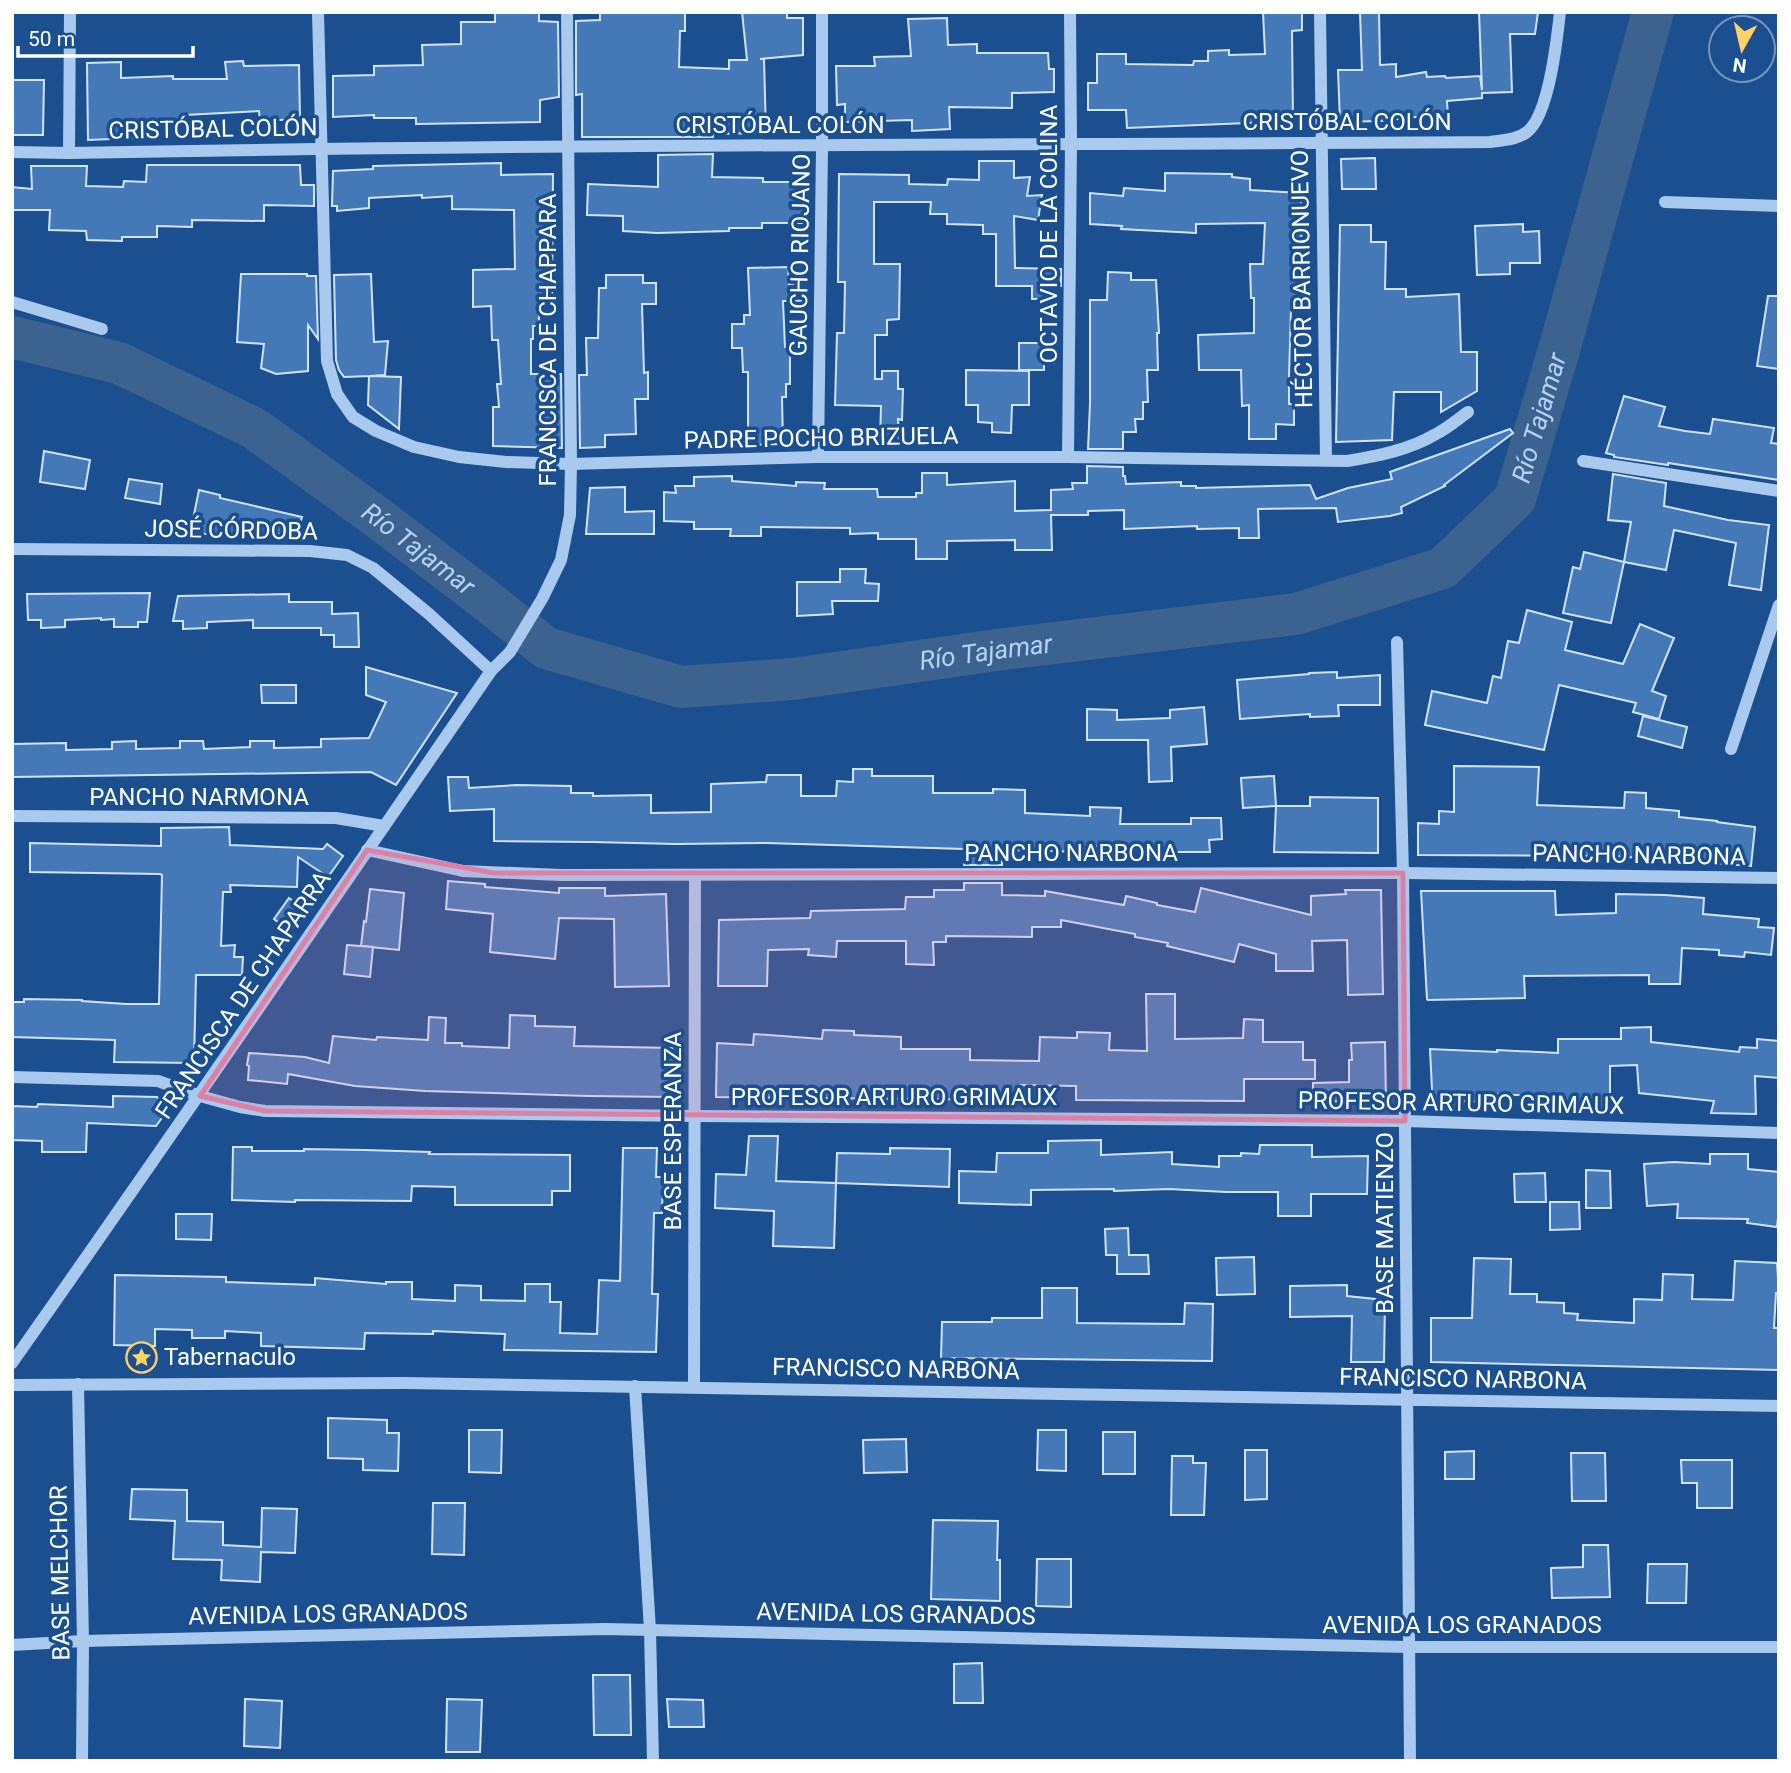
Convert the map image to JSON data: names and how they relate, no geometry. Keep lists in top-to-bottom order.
{
  "streets": {
    "street": [
      "CRISTÓBAL COLÓN",
      "OCTAVIO DE LA COLINA",
      "GAUCHO RIOJANO",
      "HÉCTOR BARRIONUEVO",
      "FRANCISCA DE CHAPPARA",
      "PADRE POCHO BRIZUELA",
      "JOSÉ CÓRDOBA",
      "PANCHO NARMONA",
      "PANCHO NARBONA",
      "FRANCISCA DE CHAPARRA",
      "PROFESOR ARTURO GRIMAUX",
      "BASE ESPERANZA",
      "BASE MATIENZO",
      "FRANCISCO NARBONA",
      "BASE MELCHOR",
      "AVENIDA LOS GRANADOS"
    ]
  },
  "crossings": [
    ["CRISTÓBAL COLÓN", "OCTAVIO DE LA COLINA"],
    ["CRISTÓBAL COLÓN", "GAUCHO RIOJANO"],
    ["CRISTÓBAL COLÓN", "HÉCTOR BARRIONUEVO"],
    ["CRISTÓBAL COLÓN", "FRANCISCA DE CHAPPARA"],
    ["CRISTÓBAL COLÓN", "PADRE POCHO BRIZUELA"],
    ["OCTAVIO DE LA COLINA", "PADRE POCHO BRIZUELA"],
    ["GAUCHO RIOJANO", "PADRE POCHO BRIZUELA"],
    ["HÉCTOR BARRIONUEVO", "PADRE POCHO BRIZUELA"],
    ["FRANCISCA DE CHAPPARA", "PADRE POCHO BRIZUELA"],
    ["FRANCISCA DE CHAPPARA", "FRANCISCA DE CHAPARRA"],
    ["JOSÉ CÓRDOBA", "FRANCISCA DE CHAPARRA"],
    ["PANCHO NARMONA", "FRANCISCA DE CHAPARRA"],
    ["PANCHO NARBONA", "FRANCISCA DE CHAPARRA"],
    ["PANCHO NARBONA", "BASE ESPERANZA"],
    ["PANCHO NARBONA", "BASE MATIENZO"],
    ["FRANCISCA DE CHAPARRA", "PROFESOR ARTURO GRIMAUX"],
    ["PROFESOR ARTURO GRIMAUX", "BASE ESPERANZA"],
    ["PROFESOR ARTURO GRIMAUX", "BASE MATIENZO"],
    ["BASE ESPERANZA", "FRANCISCO NARBONA"],
    ["BASE MATIENZO", "FRANCISCO NARBONA"],
    ["BASE MATIENZO", "AVENIDA LOS GRANADOS"],
    ["FRANCISCO NARBONA", "BASE MELCHOR"],
    ["BASE MELCHOR", "AVENIDA LOS GRANADOS"]
  ],
  "water": ["Río Tajamar"],
  "places": {
    "place": ["Tabernaculo"]
  },
  "scale_bar": "50 m",
  "north": "bottom"
}
